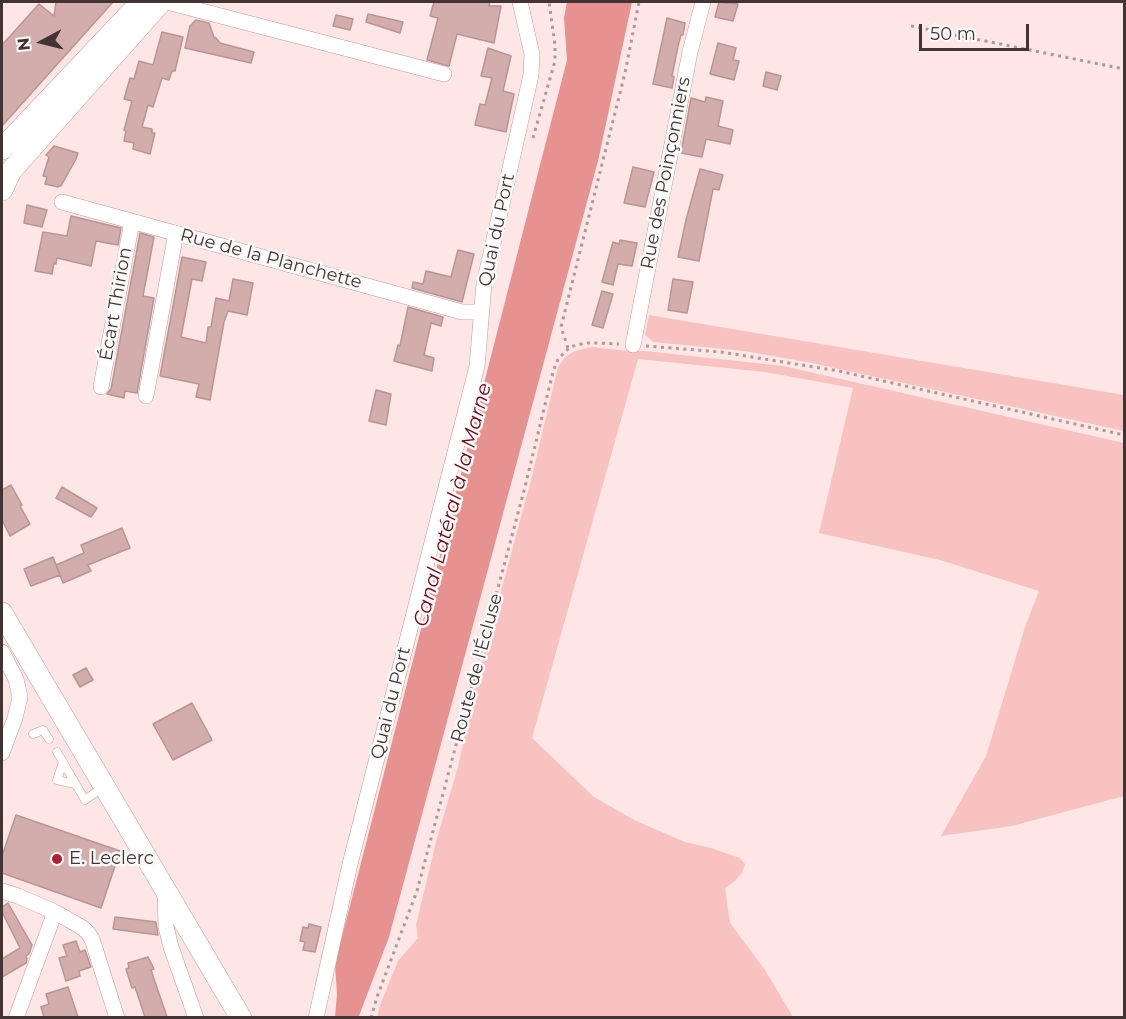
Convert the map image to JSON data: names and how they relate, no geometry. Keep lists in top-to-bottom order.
{
  "streets": {
    "street": [
      "Rue des Poinçonniers",
      "Quai du Port",
      "Rue de la Planchette",
      "Écart Thirion"
    ],
    "path": ["Route de l'Écluse"]
  },
  "crossings": [
    ["Quai du Port", "Rue de la Planchette"],
    ["Rue de la Planchette", "Écart Thirion"]
  ],
  "water": ["Canal Latéral à la Marne"],
  "places": ["E. Leclerc"],
  "scale_bar": "50 m",
  "north": "left"
}
